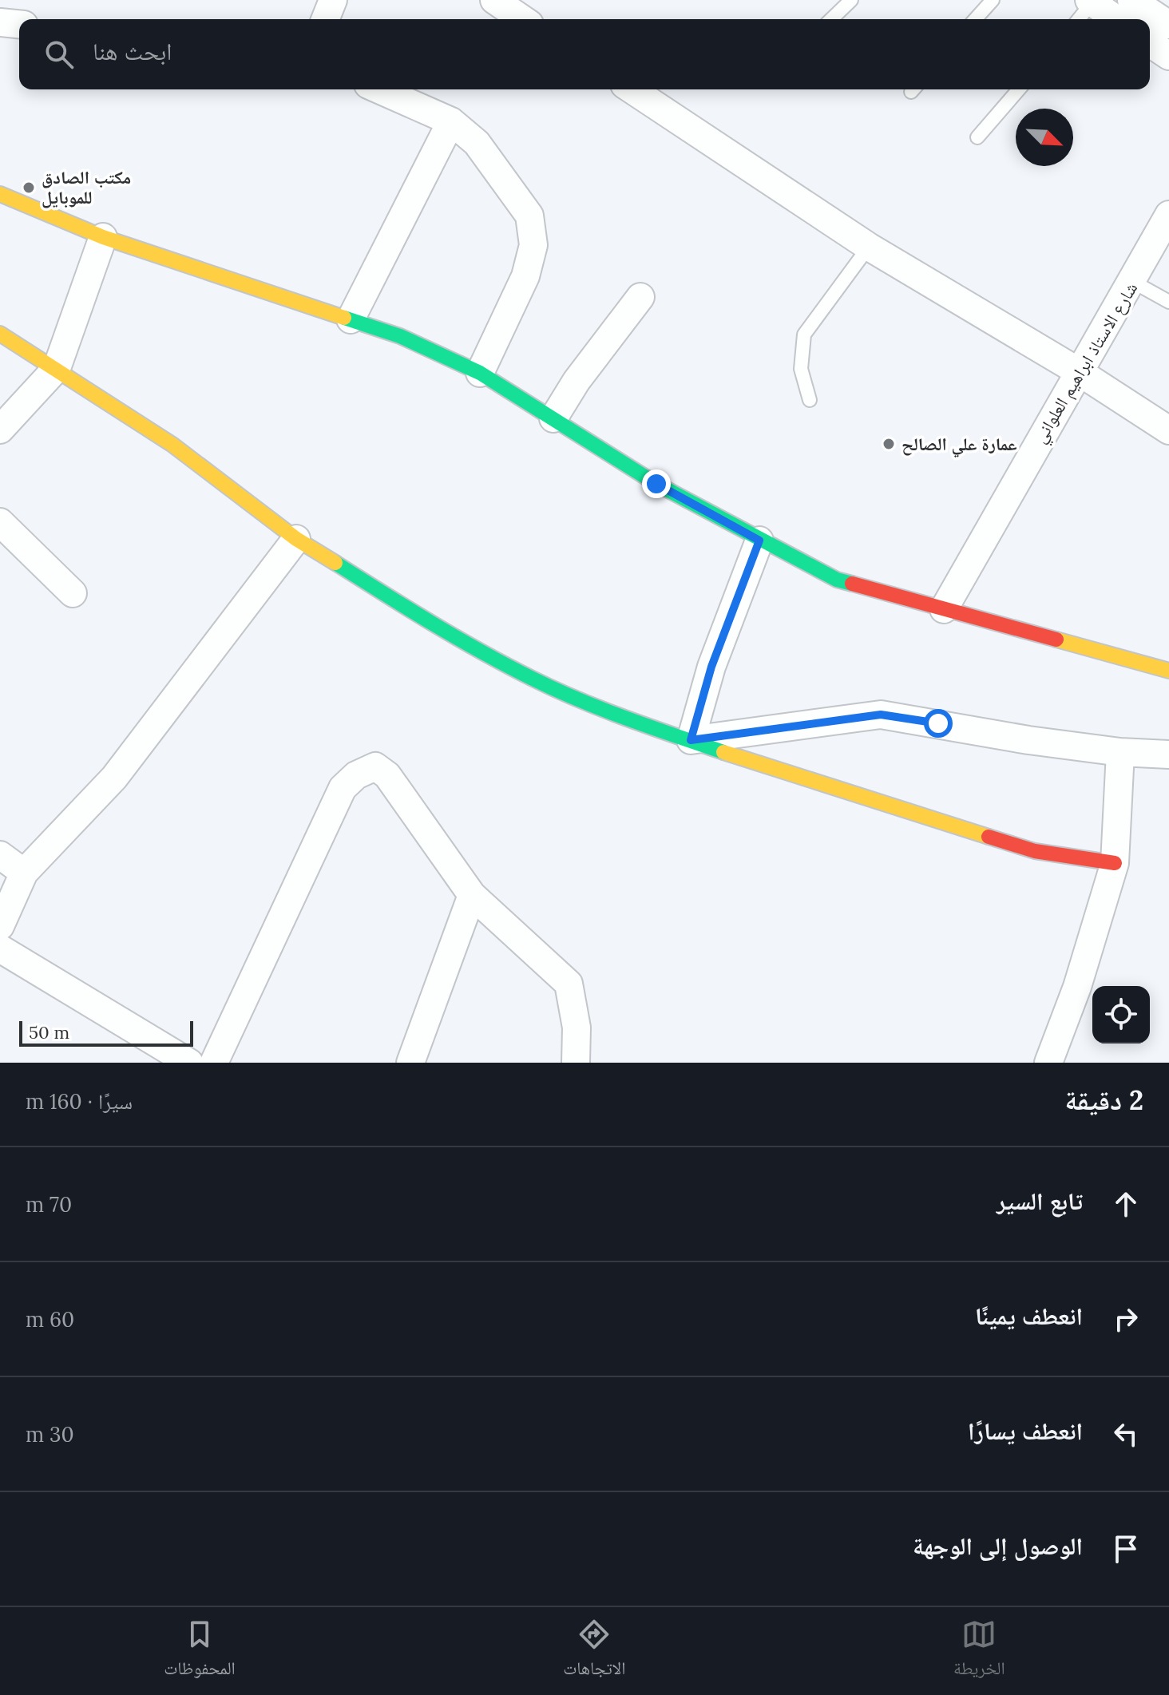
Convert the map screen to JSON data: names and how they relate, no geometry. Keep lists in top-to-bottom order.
{
  "streets": {
    "street": ["شارع الاستاذ ابراهيم العلواني"]
  },
  "places": ["مكتب الصادق للموبايل", "عمارة علي الصالح"],
  "scale_bar": "50 m",
  "north": "bottom right",
  "page": {
    "search": "ابحث هنا",
    "scale": "50 m",
    "heading": ["2 دقيقة", "سيرًا · 160 m"],
    "list": [
      ["تابع السير", "70 m"],
      ["انعطف يمينًا", "60 m"],
      ["انعطف يسارًا", "30 m"],
      "الوصول إلى الوجهة"
    ],
    "nav": ["الخريطة", "الاتجاهات", "المحفوظات"]
  }
}
